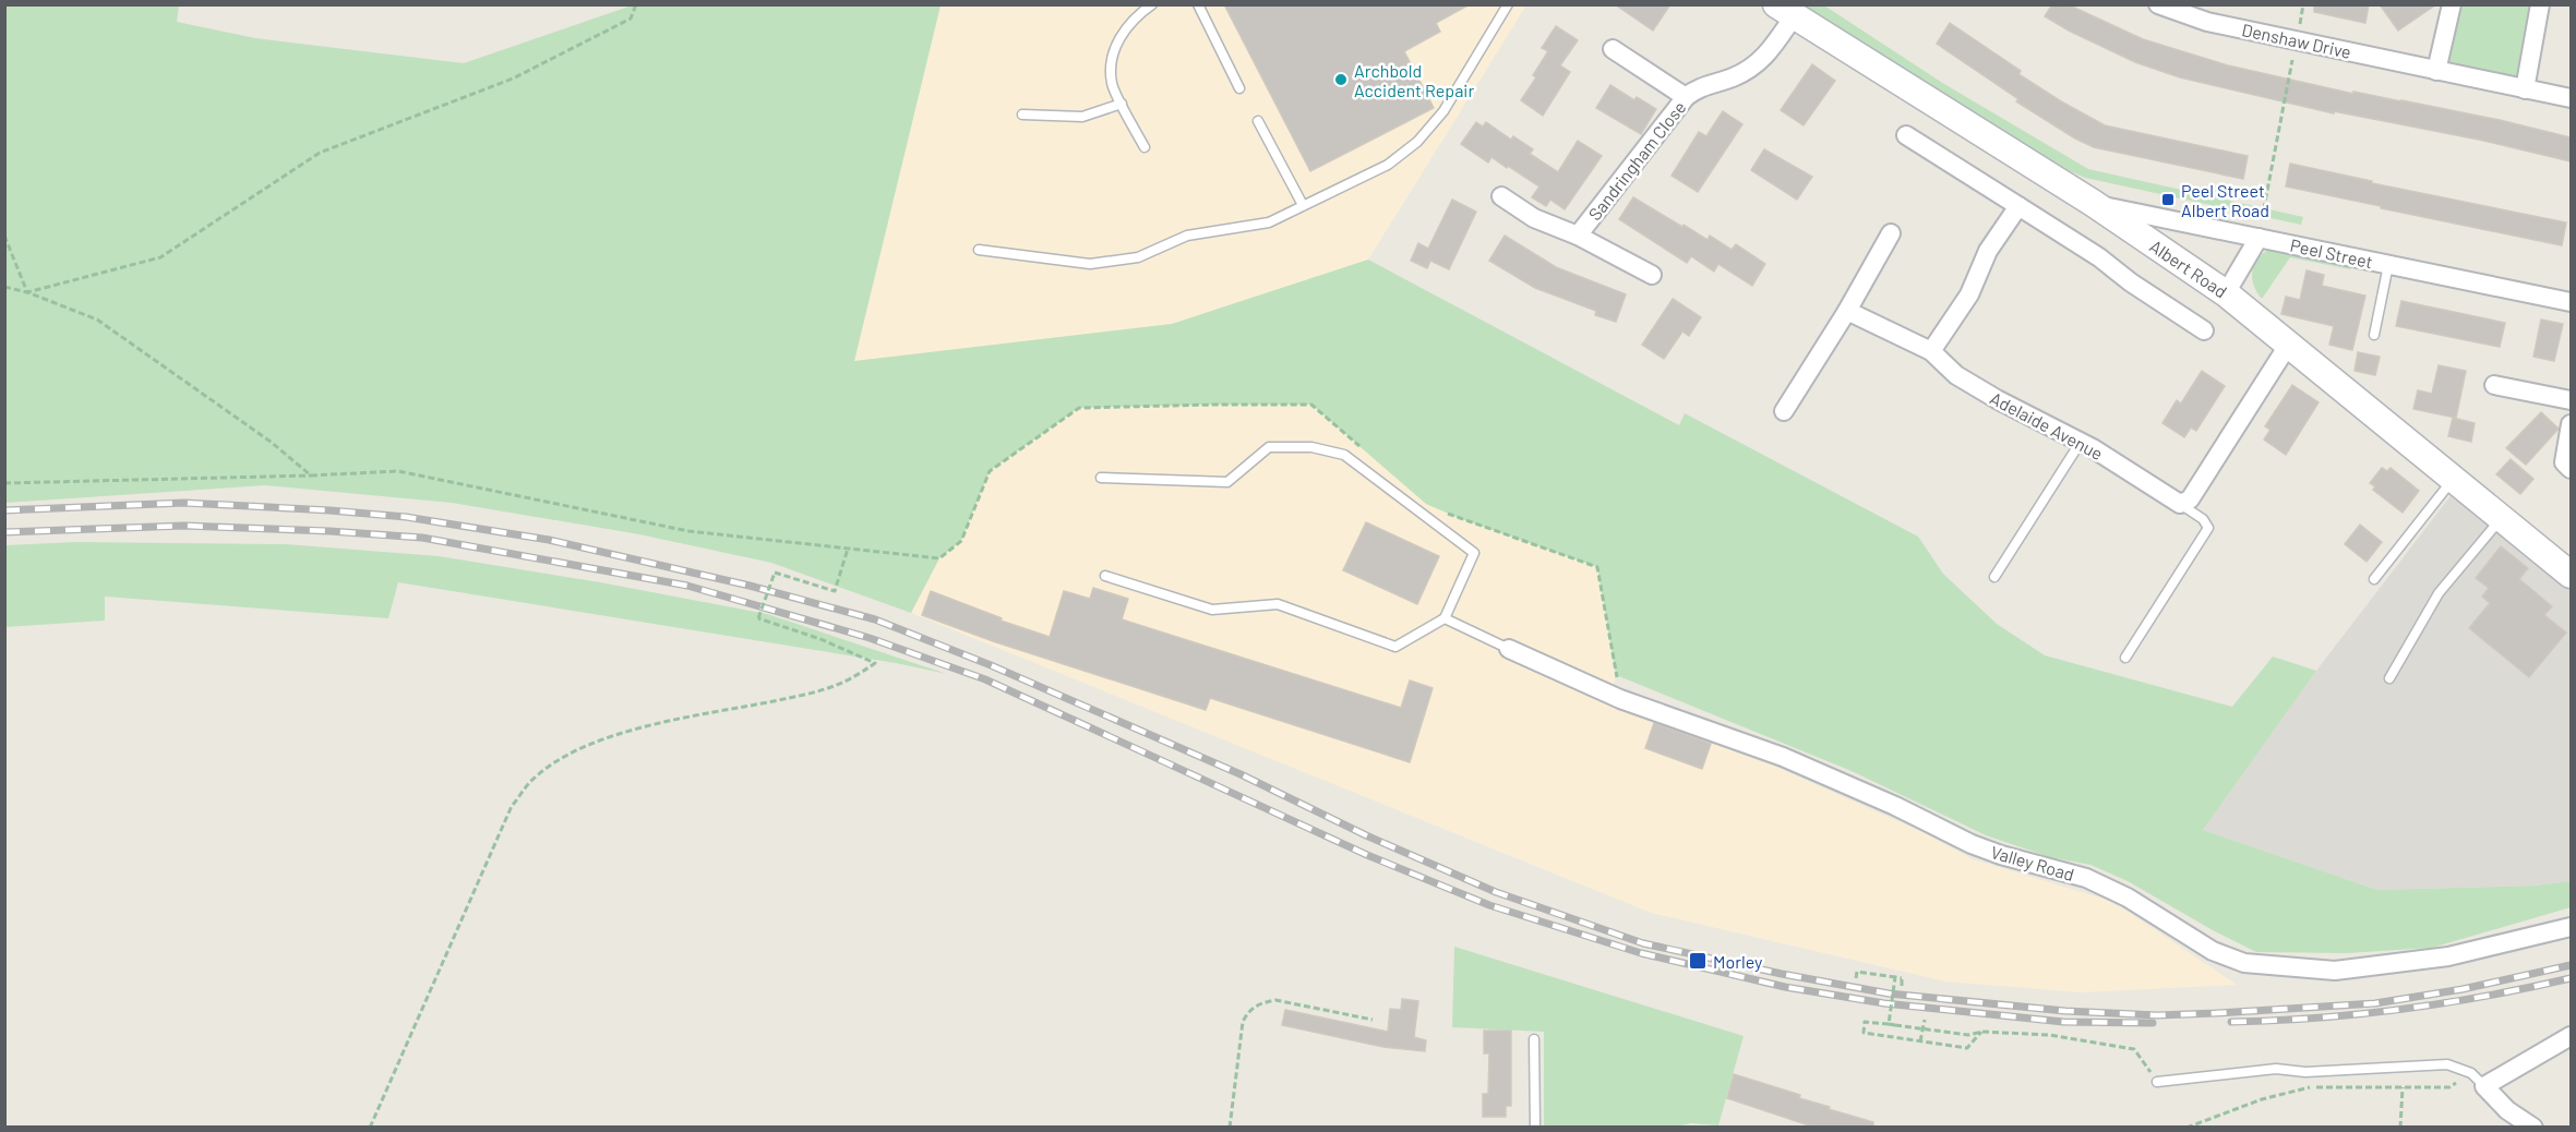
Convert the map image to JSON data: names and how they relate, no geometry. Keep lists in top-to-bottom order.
{
  "streets": {
    "street": [
      "Denshaw Drive",
      "Sandringham Close",
      "Peel Street",
      "Albert Road",
      "Adelaide Avenue",
      "Valley Road"
    ]
  },
  "crossings": [
    ["Sandringham Close", "Albert Road"],
    ["Peel Street", "Albert Road"]
  ],
  "places": {
    "other": ["Archbold Accident Repair"],
    "transit": ["Peel Street Albert Road", "Morley"]
  }
}
